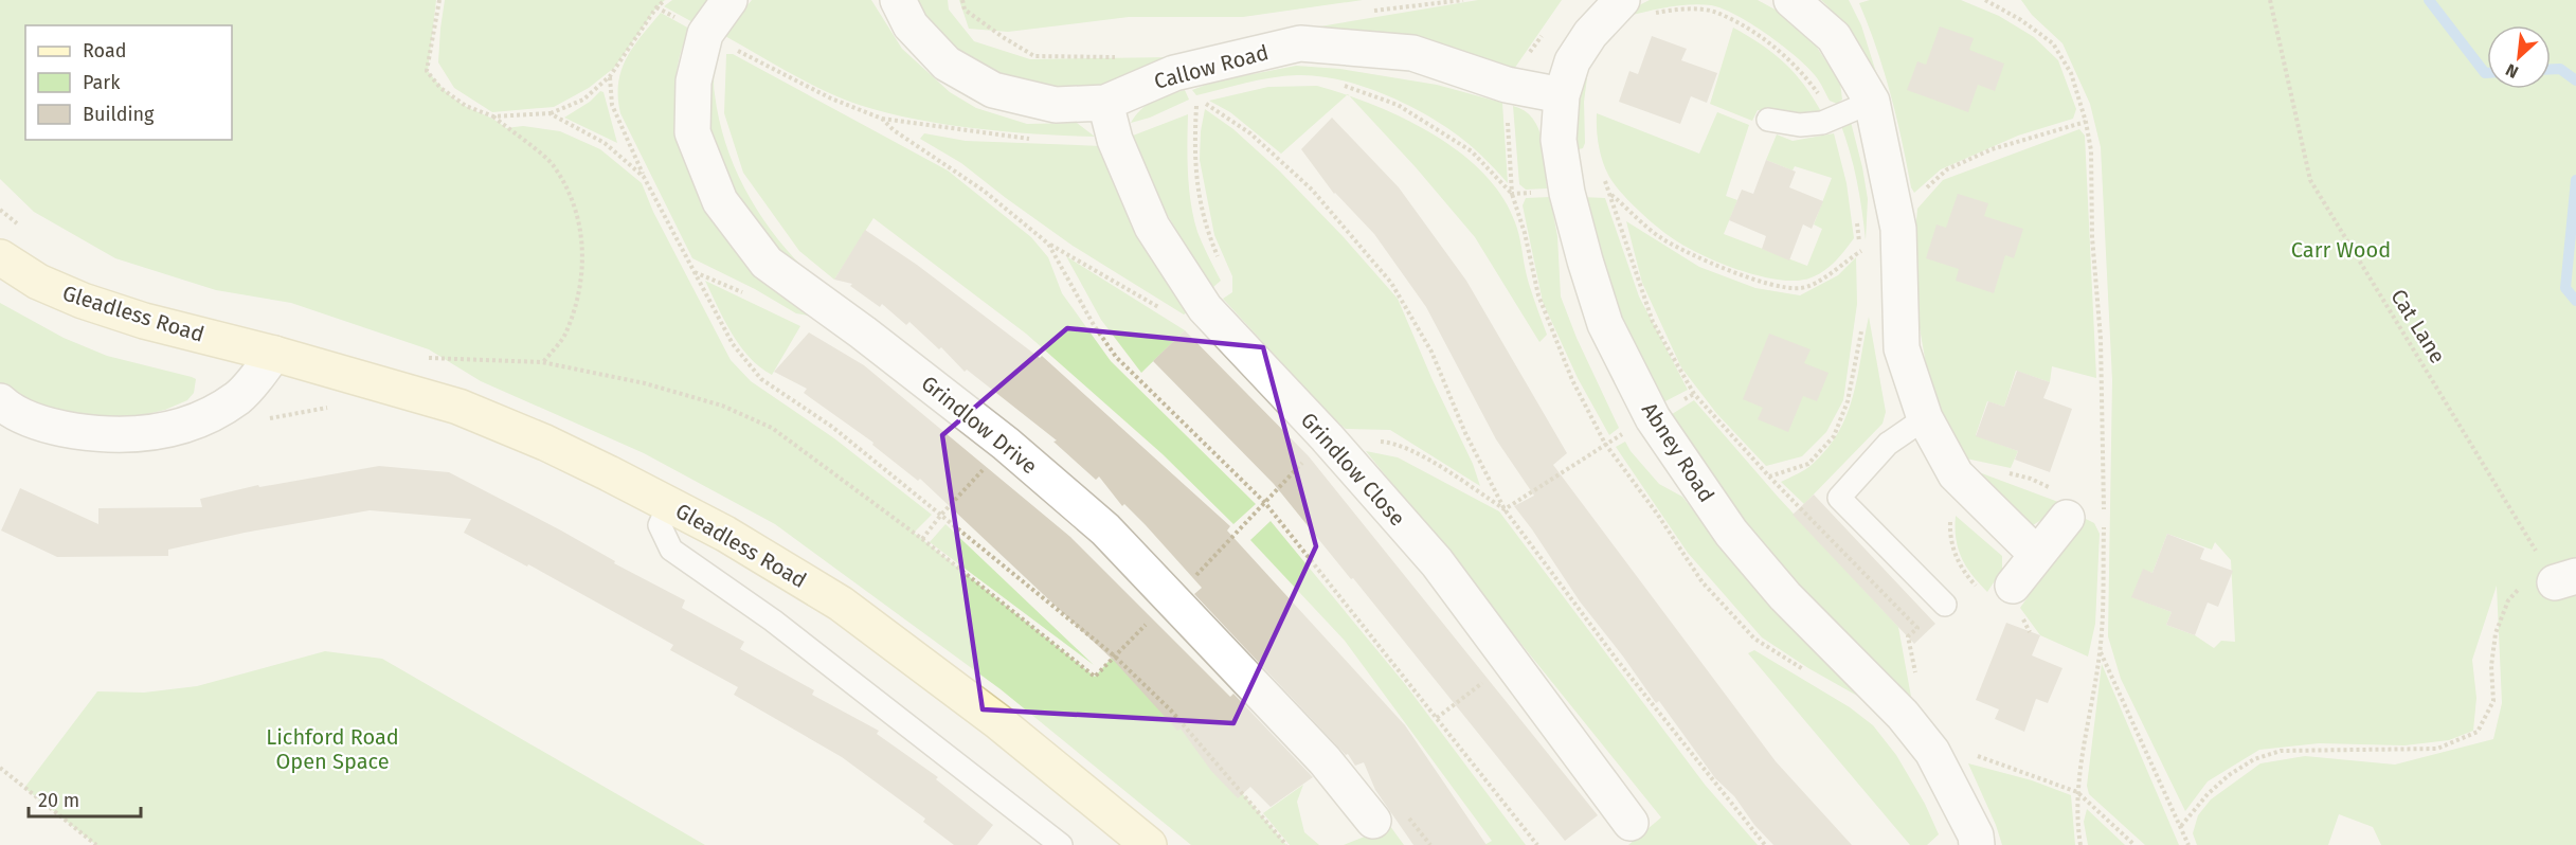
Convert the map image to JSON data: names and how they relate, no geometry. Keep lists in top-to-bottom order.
{
  "streets": {
    "main road": ["Gleadless Road"],
    "street": [
      "Callow Road",
      "Grindlow Drive",
      "Abney Road",
      "Grindlow Close"
    ],
    "path": ["Cat Lane"]
  },
  "crossings": [
    ["Callow Road", "Abney Road"],
    ["Callow Road", "Grindlow Close"]
  ],
  "parks": ["Carr Wood", "Lichford Road Open Space"],
  "legend": ["Road", "Park", "Building"],
  "scale_bar": "20 m",
  "north": "bottom left"
}
